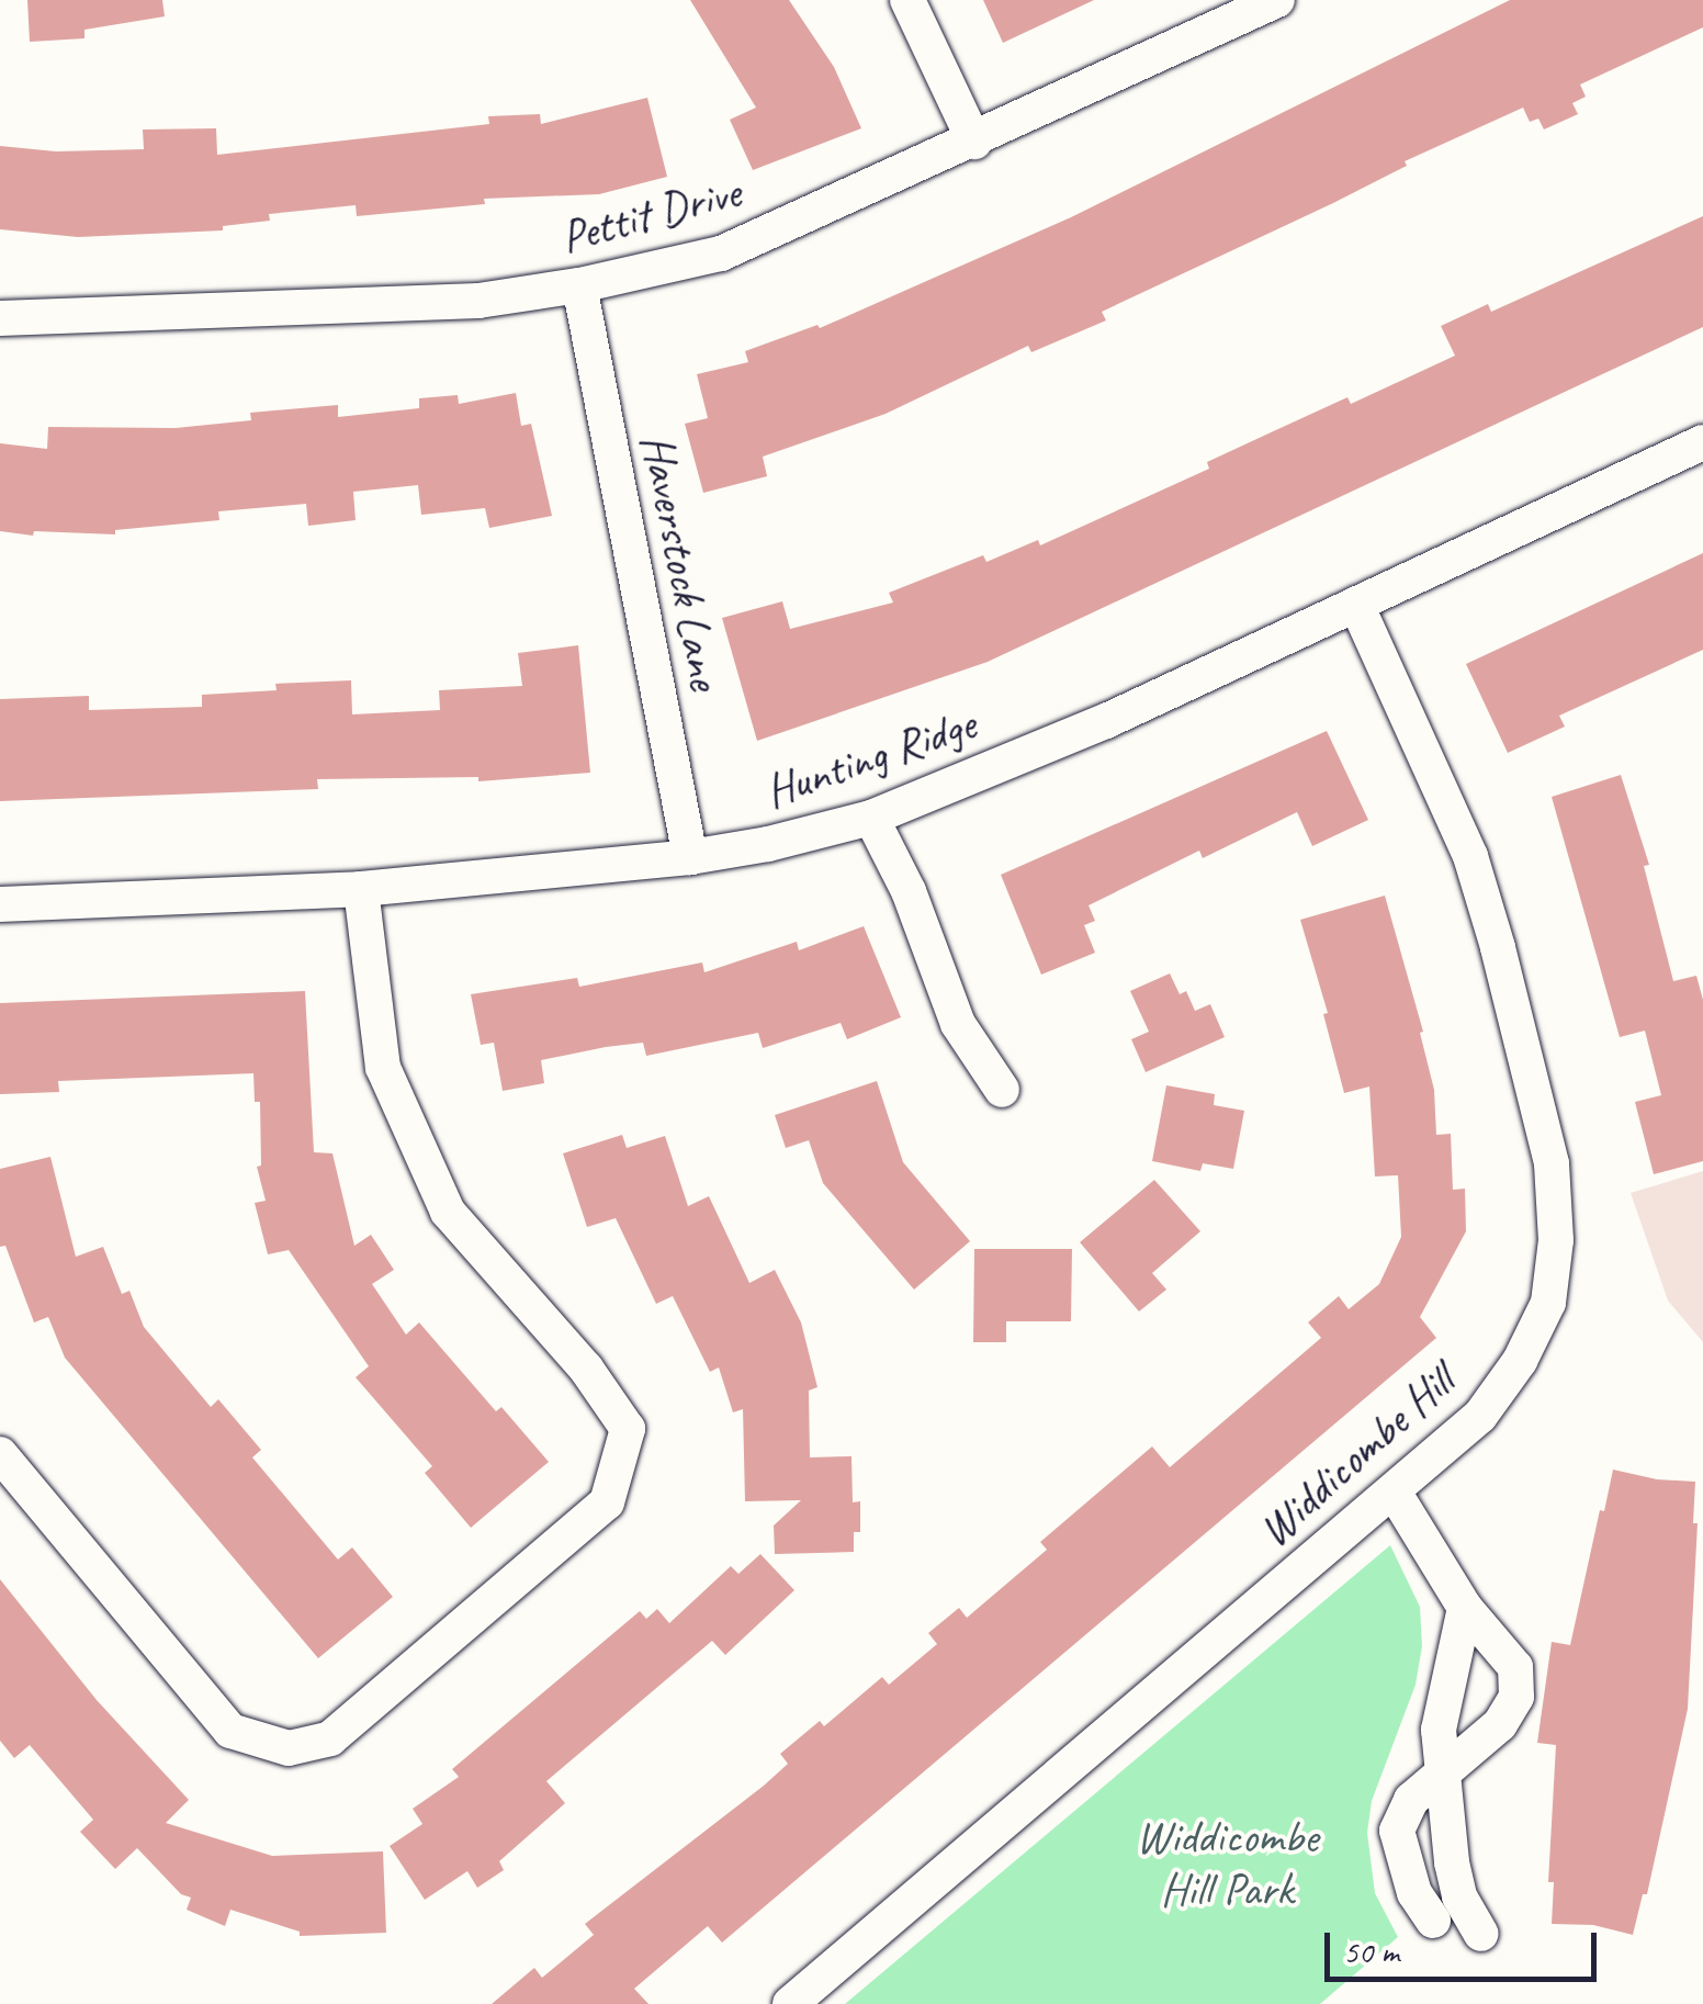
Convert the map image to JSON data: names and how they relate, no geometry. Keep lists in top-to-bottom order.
{
  "streets": {
    "street": [
      "Pettit Drive",
      "Haverstock Lane",
      "Hunting Ridge",
      "Widdicombe Hill"
    ]
  },
  "crossings": [
    ["Pettit Drive", "Haverstock Lane"],
    ["Haverstock Lane", "Hunting Ridge"],
    ["Hunting Ridge", "Widdicombe Hill"]
  ],
  "parks": ["Widdicombe Hill Park"],
  "scale_bar": "50 m"
}
